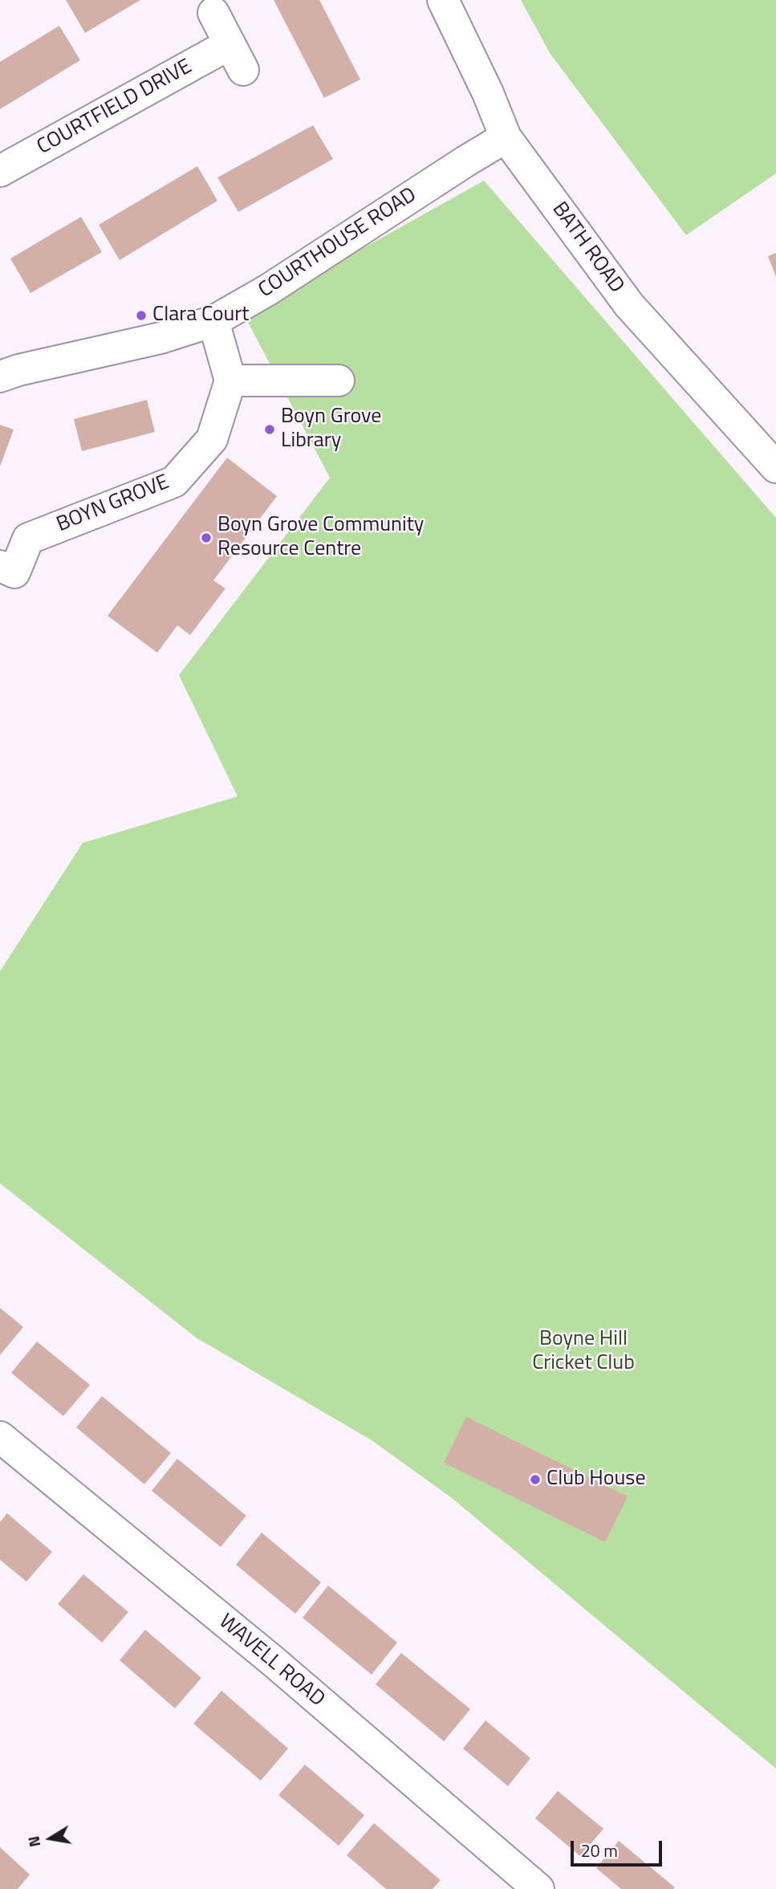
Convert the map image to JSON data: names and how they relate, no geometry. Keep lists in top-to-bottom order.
{
  "streets": {
    "street": [
      "COURTFIELD DRIVE",
      "COURTHOUSE ROAD",
      "BATH ROAD",
      "BOYN GROVE",
      "WAVELL ROAD"
    ]
  },
  "crossings": [
    ["COURTHOUSE ROAD", "BATH ROAD"]
  ],
  "parks": ["Boyne Hill Cricket Club"],
  "places": [
    "Clara Court",
    "Boyn Grove Library",
    "Boyn Grove Community Resource Centre",
    "Club House"
  ],
  "scale_bar": "20 m",
  "north": "left"
}
